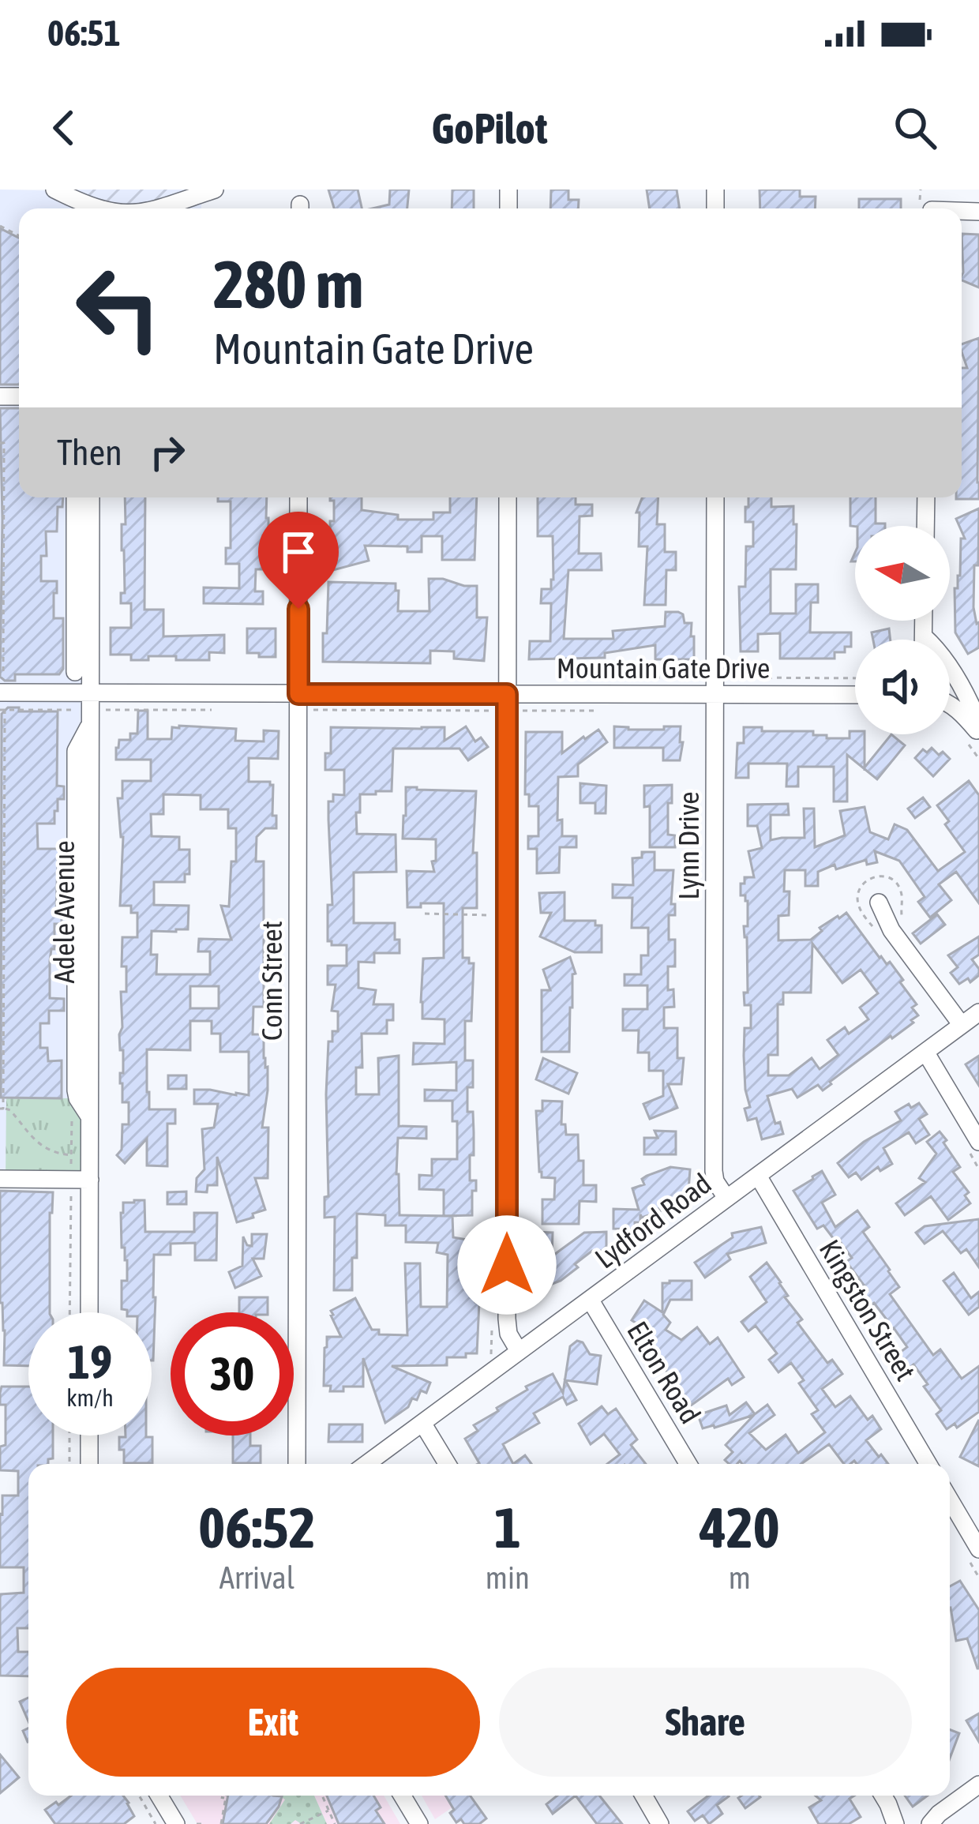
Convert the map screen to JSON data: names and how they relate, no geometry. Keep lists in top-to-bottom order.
{
  "streets": {
    "street": [
      "Mountain Gate Drive",
      "Lynn Drive",
      "Adele Avenue",
      "Conn Street",
      "Lydford Road",
      "Kingston Street",
      "Elton Road"
    ]
  },
  "crossings": [
    ["Mountain Gate Drive", "Lynn Drive"],
    ["Mountain Gate Drive", "Adele Avenue"],
    ["Mountain Gate Drive", "Conn Street"],
    ["Lynn Drive", "Lydford Road"],
    ["Lydford Road", "Kingston Street"],
    ["Lydford Road", "Elton Road"]
  ],
  "north": "left",
  "page": {
    "status": "06:51",
    "header": "GoPilot",
    "turn": ["280 m", "Mountain Gate Drive"],
    "then": "Then",
    "speed": "19 km/h",
    "limit": "30",
    "eta": [
      "06:52",
      "Arrival",
      "1",
      "min",
      "420",
      "m"
    ],
    "buttons": ["Exit", "Share"]
  }
}
